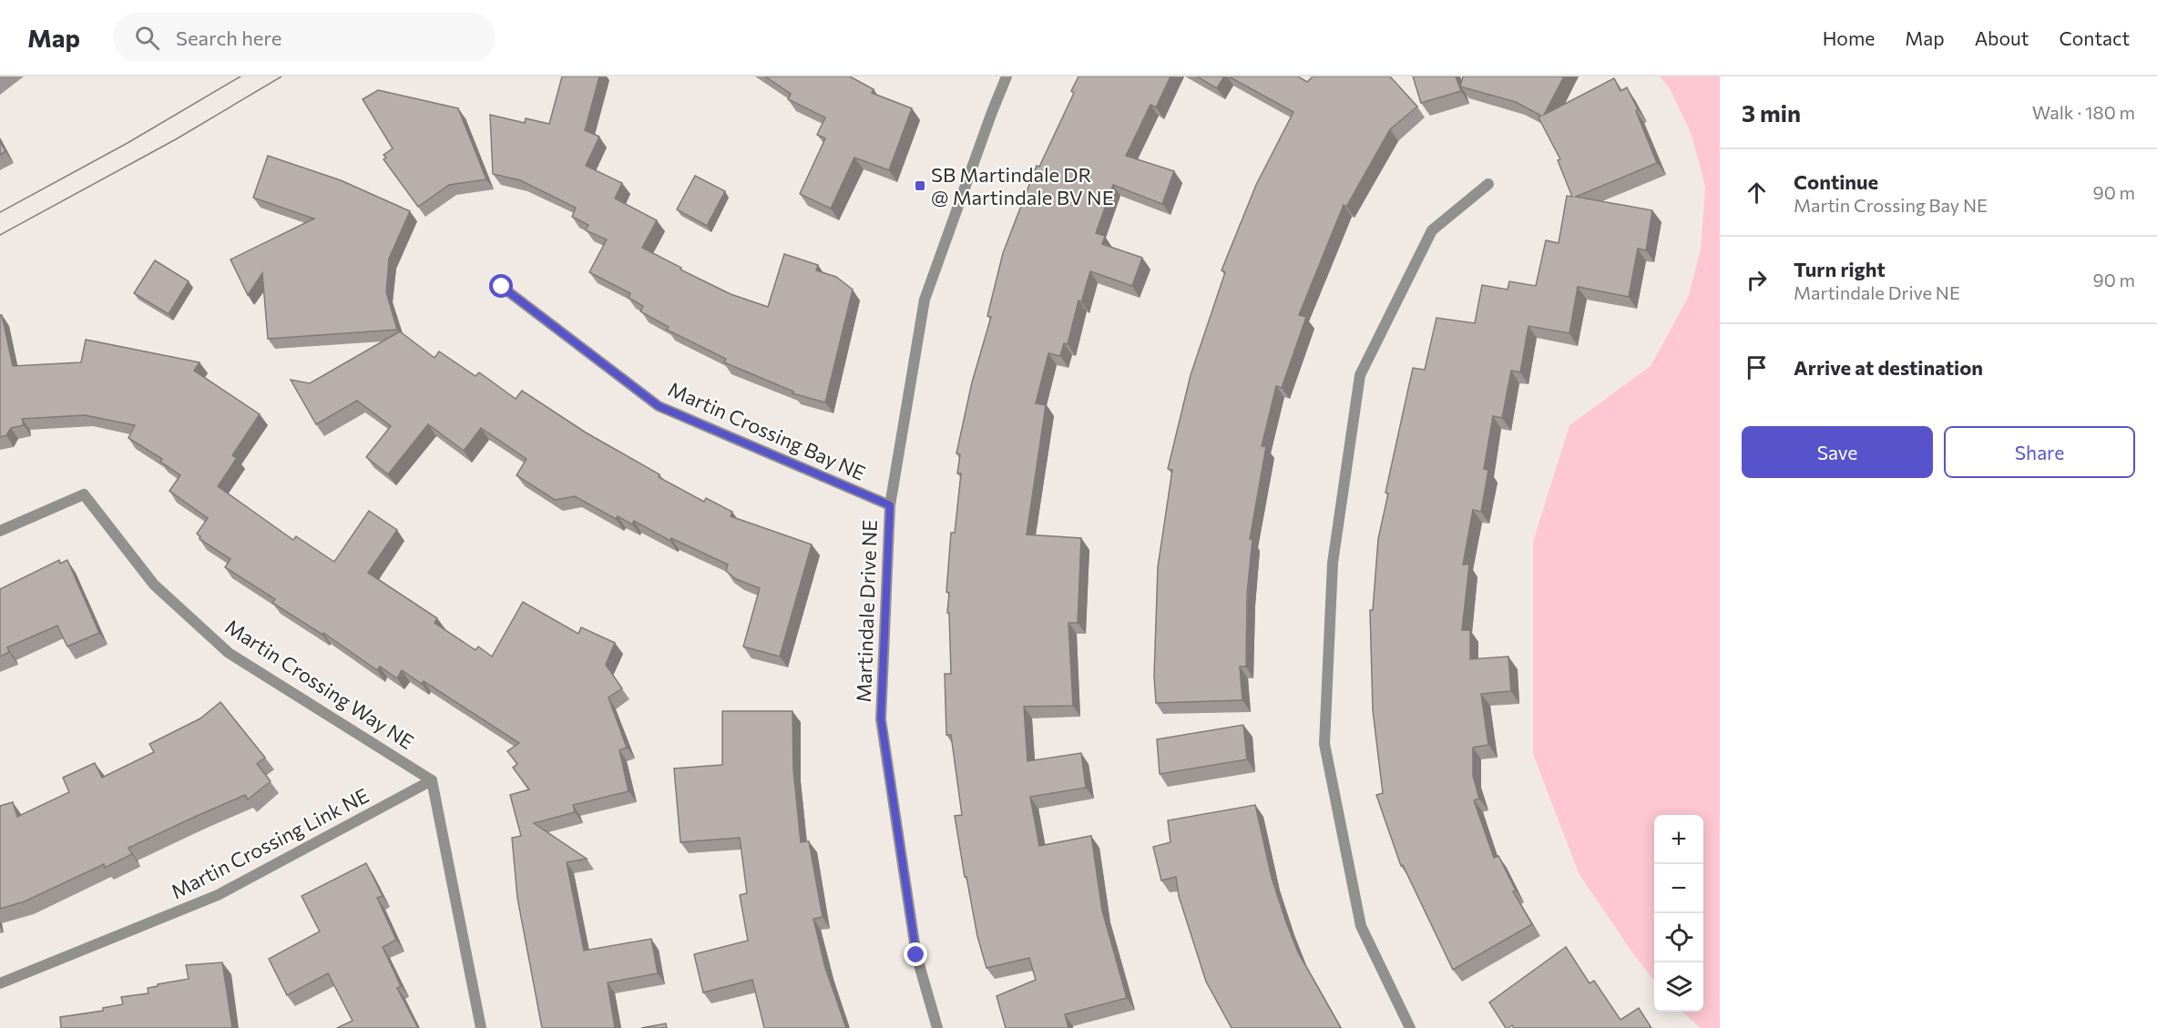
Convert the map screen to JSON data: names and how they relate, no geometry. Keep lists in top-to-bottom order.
{
  "streets": {
    "street": [
      "Martin Crossing Bay NE",
      "Martindale Drive NE",
      "Martin Crossing Way NE",
      "Martin Crossing Link NE"
    ]
  },
  "crossings": [
    ["Martin Crossing Bay NE", "Martindale Drive NE"],
    ["Martin Crossing Way NE", "Martin Crossing Link NE"]
  ],
  "places": {
    "transit": ["SB Martindale DR @ Martindale BV NE"]
  },
  "page": {
    "header": "Map",
    "search": "Search here",
    "nav": [
      "Home",
      "Map",
      "About",
      "Contact"
    ],
    "heading": ["3 min", "Walk · 180 m"],
    "list": [
      ["Continue", "Martin Crossing Bay NE", "90 m"],
      ["Turn right", "Martindale Drive NE", "90 m"],
      "Arrive at destination"
    ],
    "buttons": ["Save", "Share"],
    "map_buttons": ["+", "−"]
  }
}
